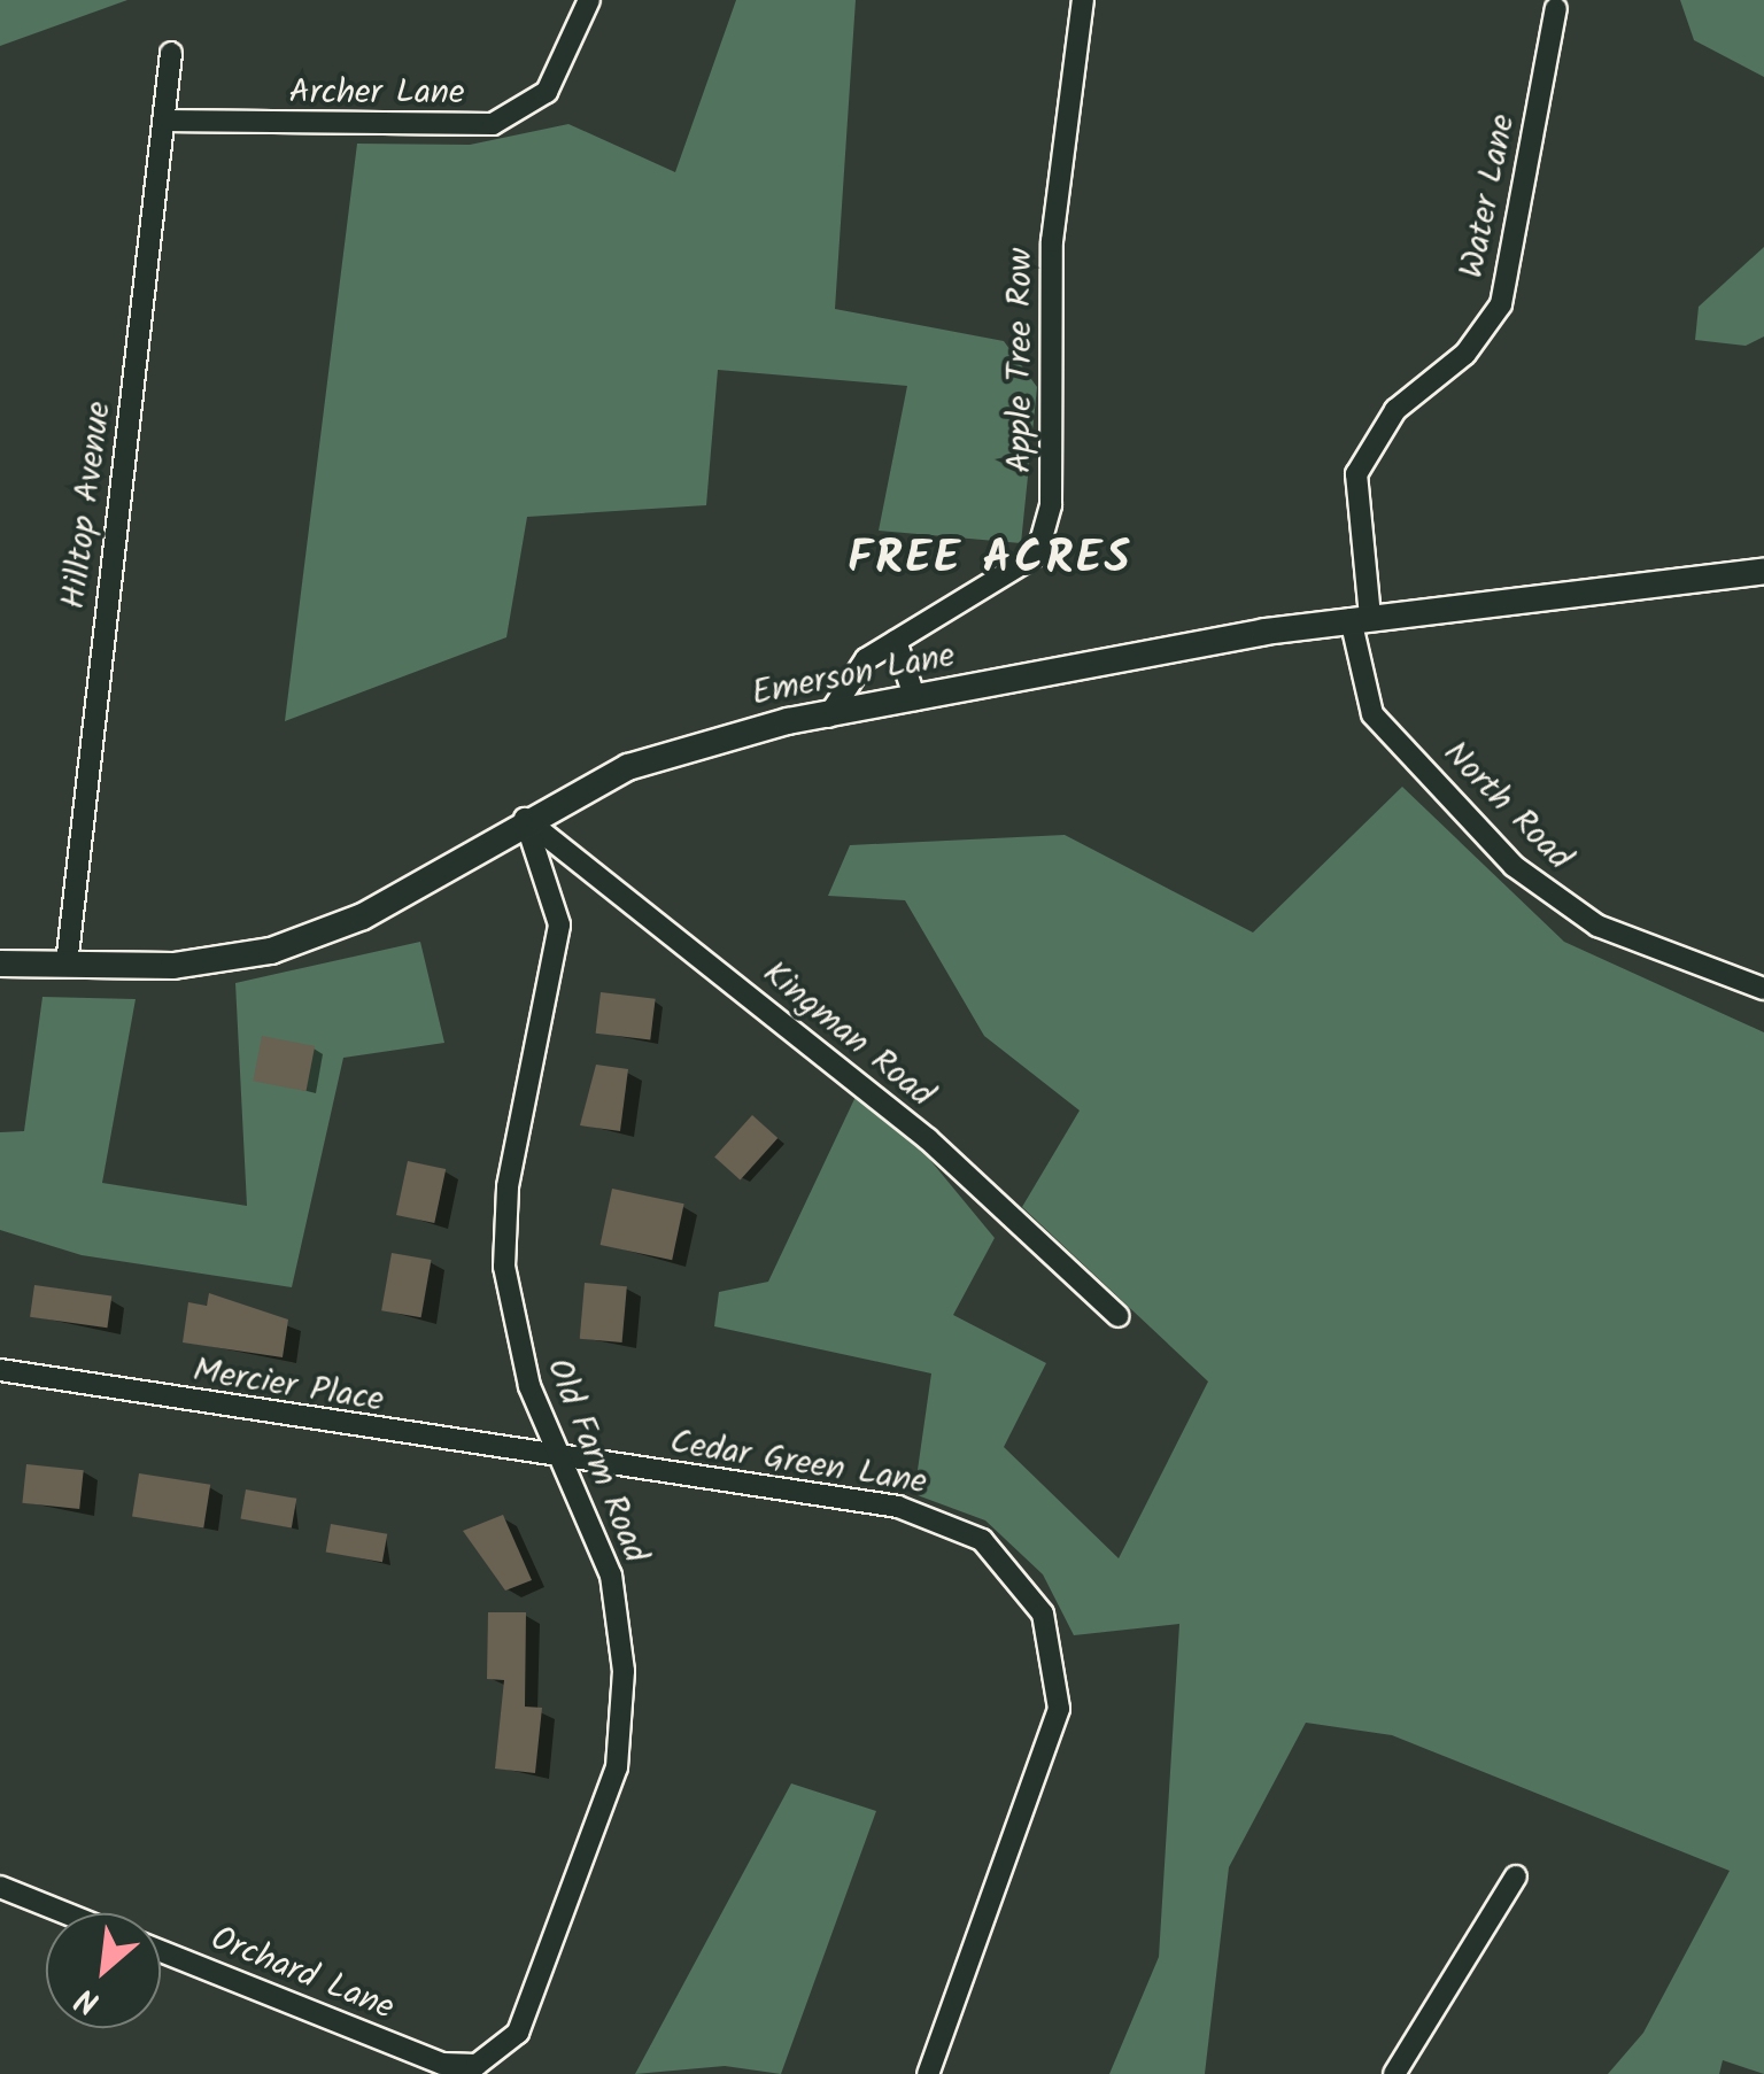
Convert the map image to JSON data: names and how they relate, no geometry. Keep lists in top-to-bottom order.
{
  "streets": {
    "street": [
      "Archer Lane",
      "Water Lane",
      "Apple Tree Row",
      "Hilltop Avenue",
      "Emerson Lane",
      "North Road",
      "Kingman Road",
      "Mercier Place",
      "Old Farm Road",
      "Cedar Green Lane",
      "Orchard Lane"
    ]
  },
  "crossings": [
    ["Archer Lane", "Hilltop Avenue"],
    ["Water Lane", "Emerson Lane"],
    ["Water Lane", "North Road"],
    ["Apple Tree Row", "Emerson Lane"],
    ["Hilltop Avenue", "Emerson Lane"],
    ["Emerson Lane", "North Road"],
    ["Emerson Lane", "Kingman Road"],
    ["Emerson Lane", "Old Farm Road"],
    ["Kingman Road", "Old Farm Road"],
    ["Mercier Place", "Old Farm Road"],
    ["Mercier Place", "Cedar Green Lane"],
    ["Old Farm Road", "Cedar Green Lane"],
    ["Old Farm Road", "Orchard Lane"]
  ],
  "districts": ["FREE ACRES"],
  "north": "bottom left"
}
